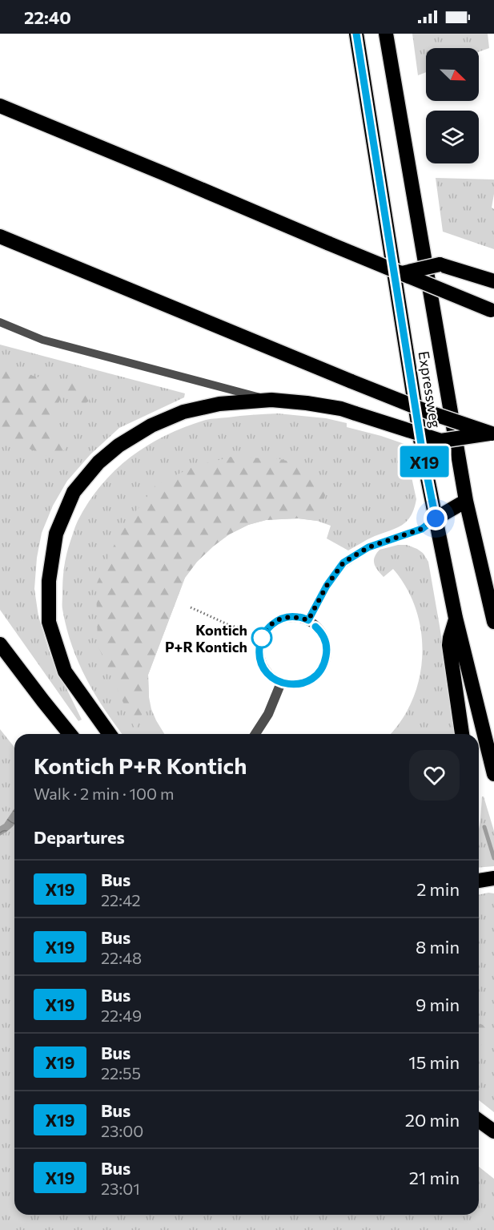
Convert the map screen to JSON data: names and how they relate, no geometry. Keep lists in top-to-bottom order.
{
  "streets": {
    "highway": ["Expressweg"]
  },
  "places": ["Kontich P+R Kontich"],
  "lines": ["bus line X19"],
  "north": "bottom right",
  "page": {
    "status": "22:40",
    "on_map": "X19",
    "heading": [
      ["Kontich P+R Kontich", "Walk · 2 min · 100 m"],
      "Departures"
    ],
    "list": [
      {
        "mark": "X19",
        "name": "Bus",
        "note": "22:42",
        "value": "2 min"
      },
      {
        "mark": "X19",
        "name": "Bus",
        "note": "22:48",
        "value": "8 min"
      },
      {
        "mark": "X19",
        "name": "Bus",
        "note": "22:49",
        "value": "9 min"
      },
      {
        "mark": "X19",
        "name": "Bus",
        "note": "22:55",
        "value": "15 min"
      },
      {
        "mark": "X19",
        "name": "Bus",
        "note": "23:00",
        "value": "20 min"
      },
      {
        "mark": "X19",
        "name": "Bus",
        "note": "23:01",
        "value": "21 min"
      }
    ]
  }
}
